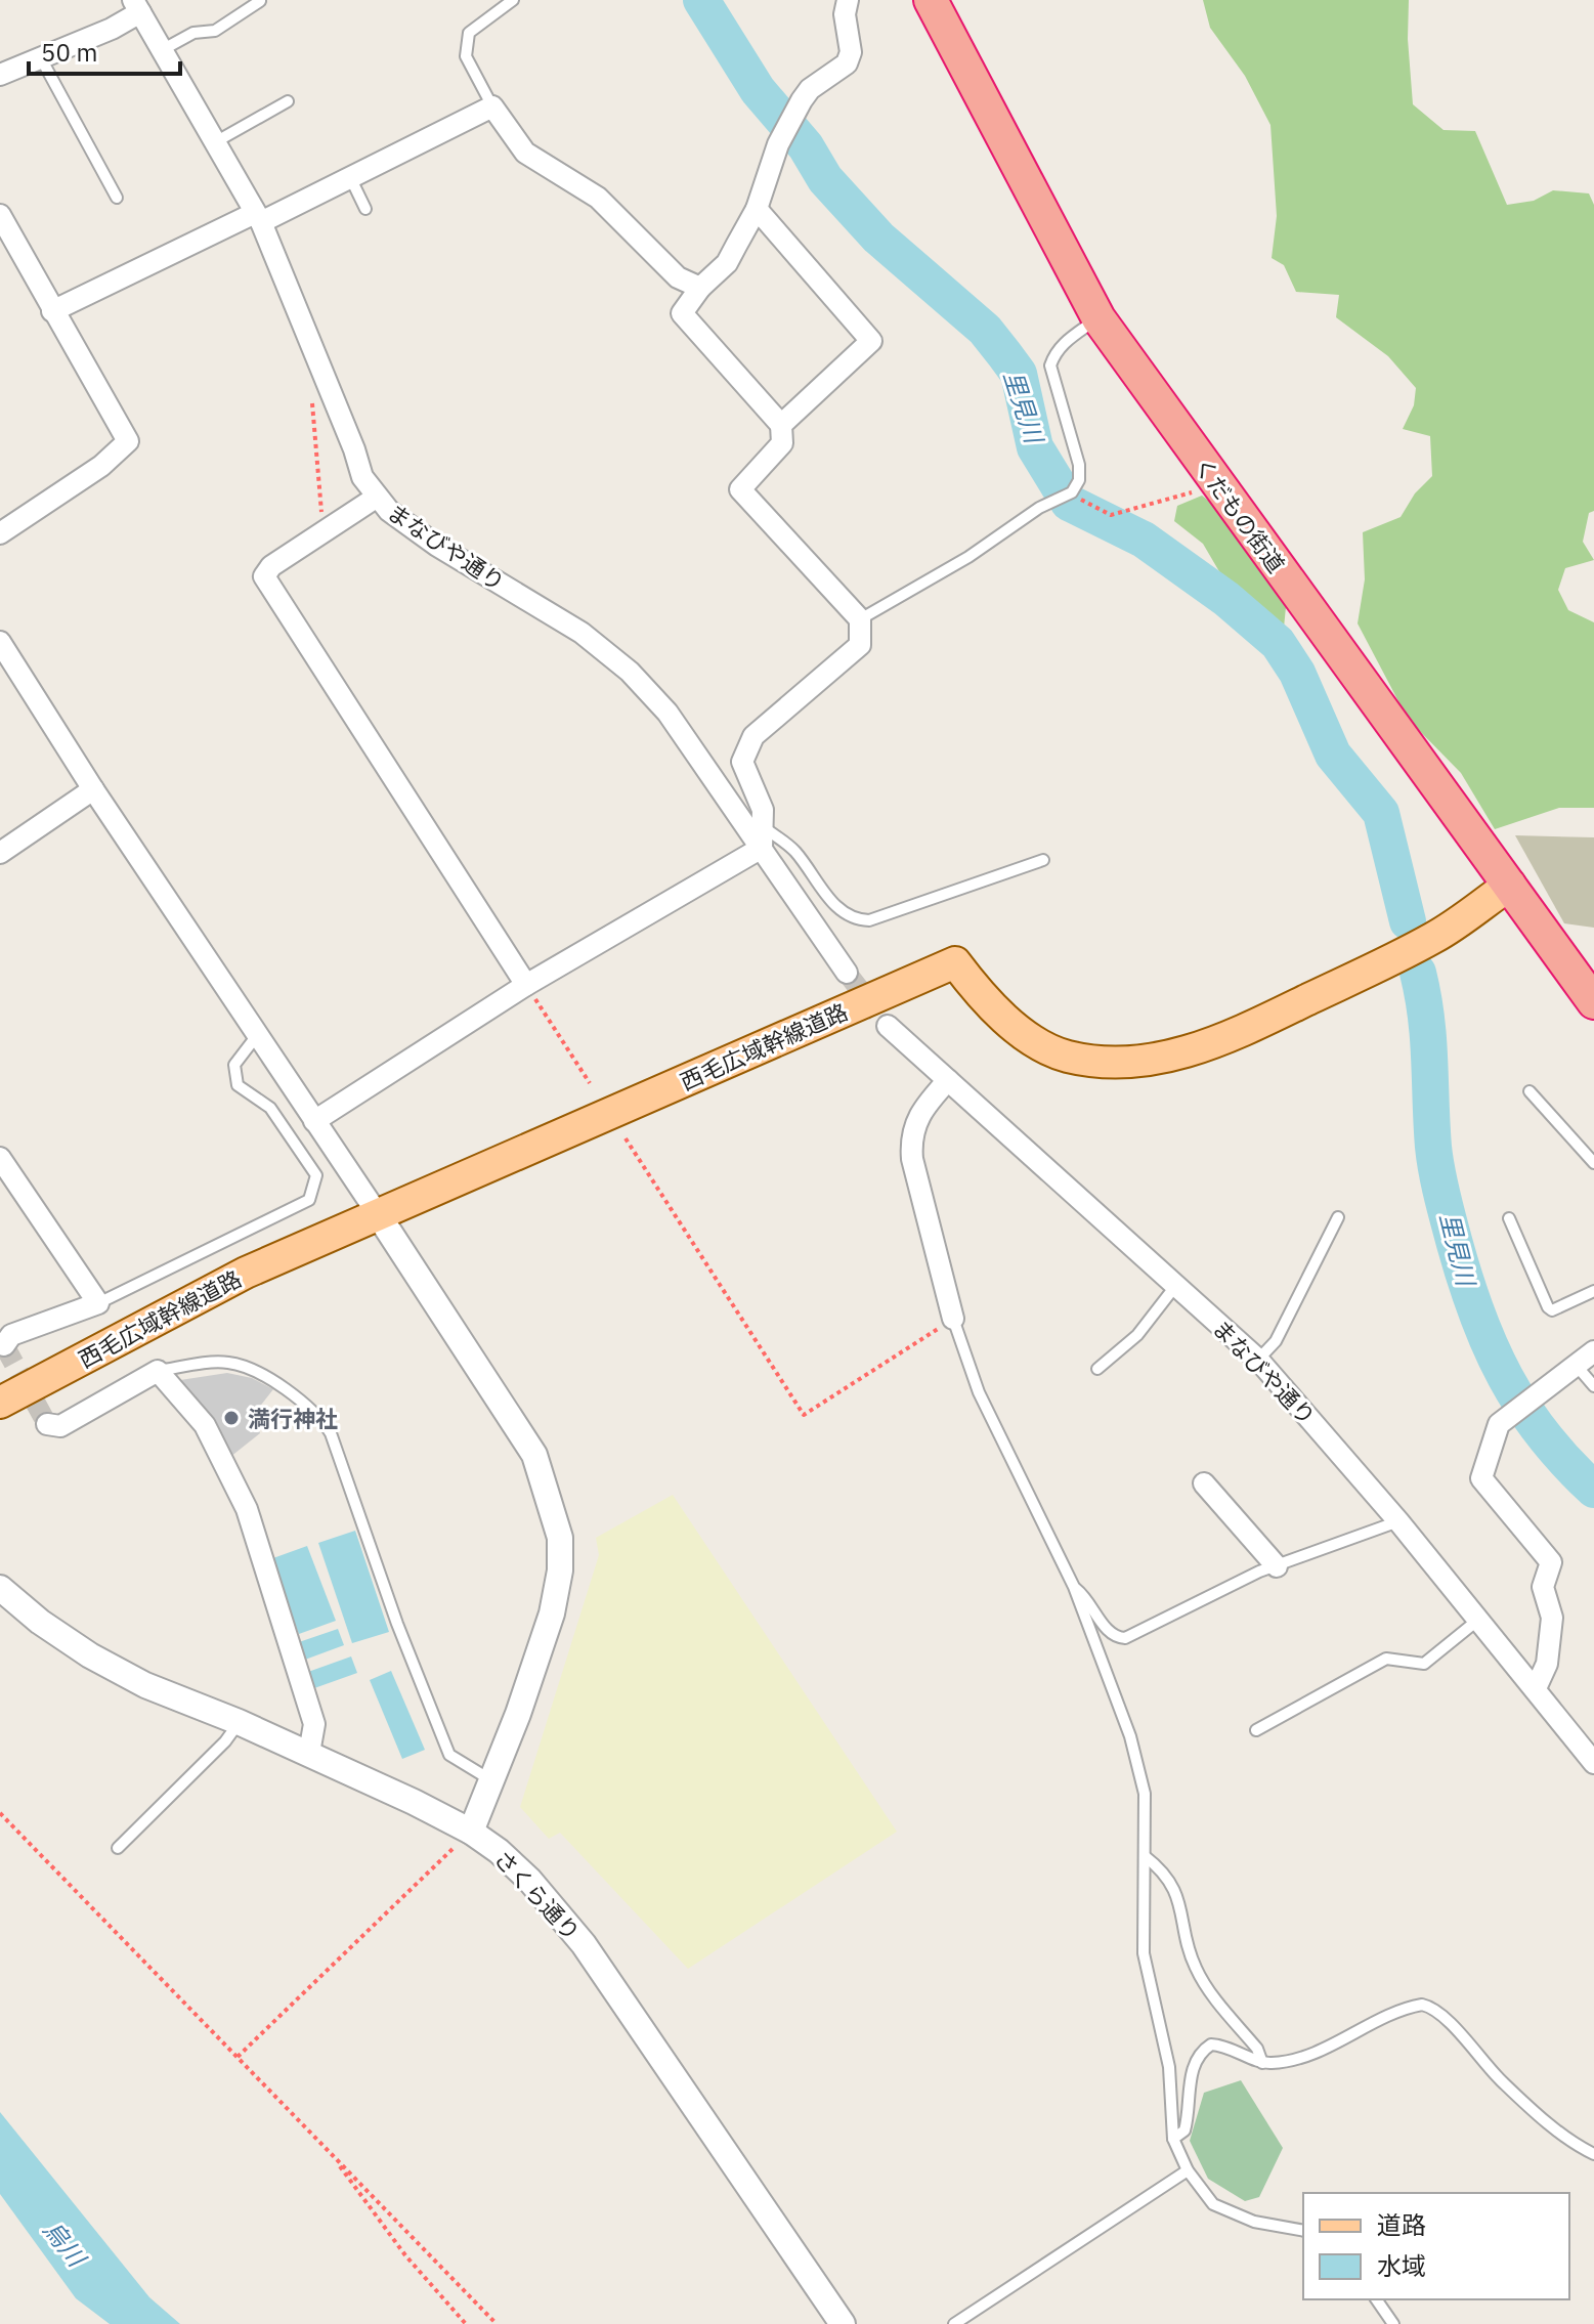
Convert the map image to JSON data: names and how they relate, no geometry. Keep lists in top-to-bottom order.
{
  "streets": {
    "highway": ["くだもの街道"],
    "main road": ["西毛広域幹線道路"],
    "street": ["まなびや通り", "さくら通り"]
  },
  "crossings": [
    ["くだもの街道", "西毛広域幹線道路"]
  ],
  "water": ["里見川", "烏川"],
  "places": ["満行神社"],
  "legend": ["道路", "水域"],
  "scale_bar": "50 m"
}
